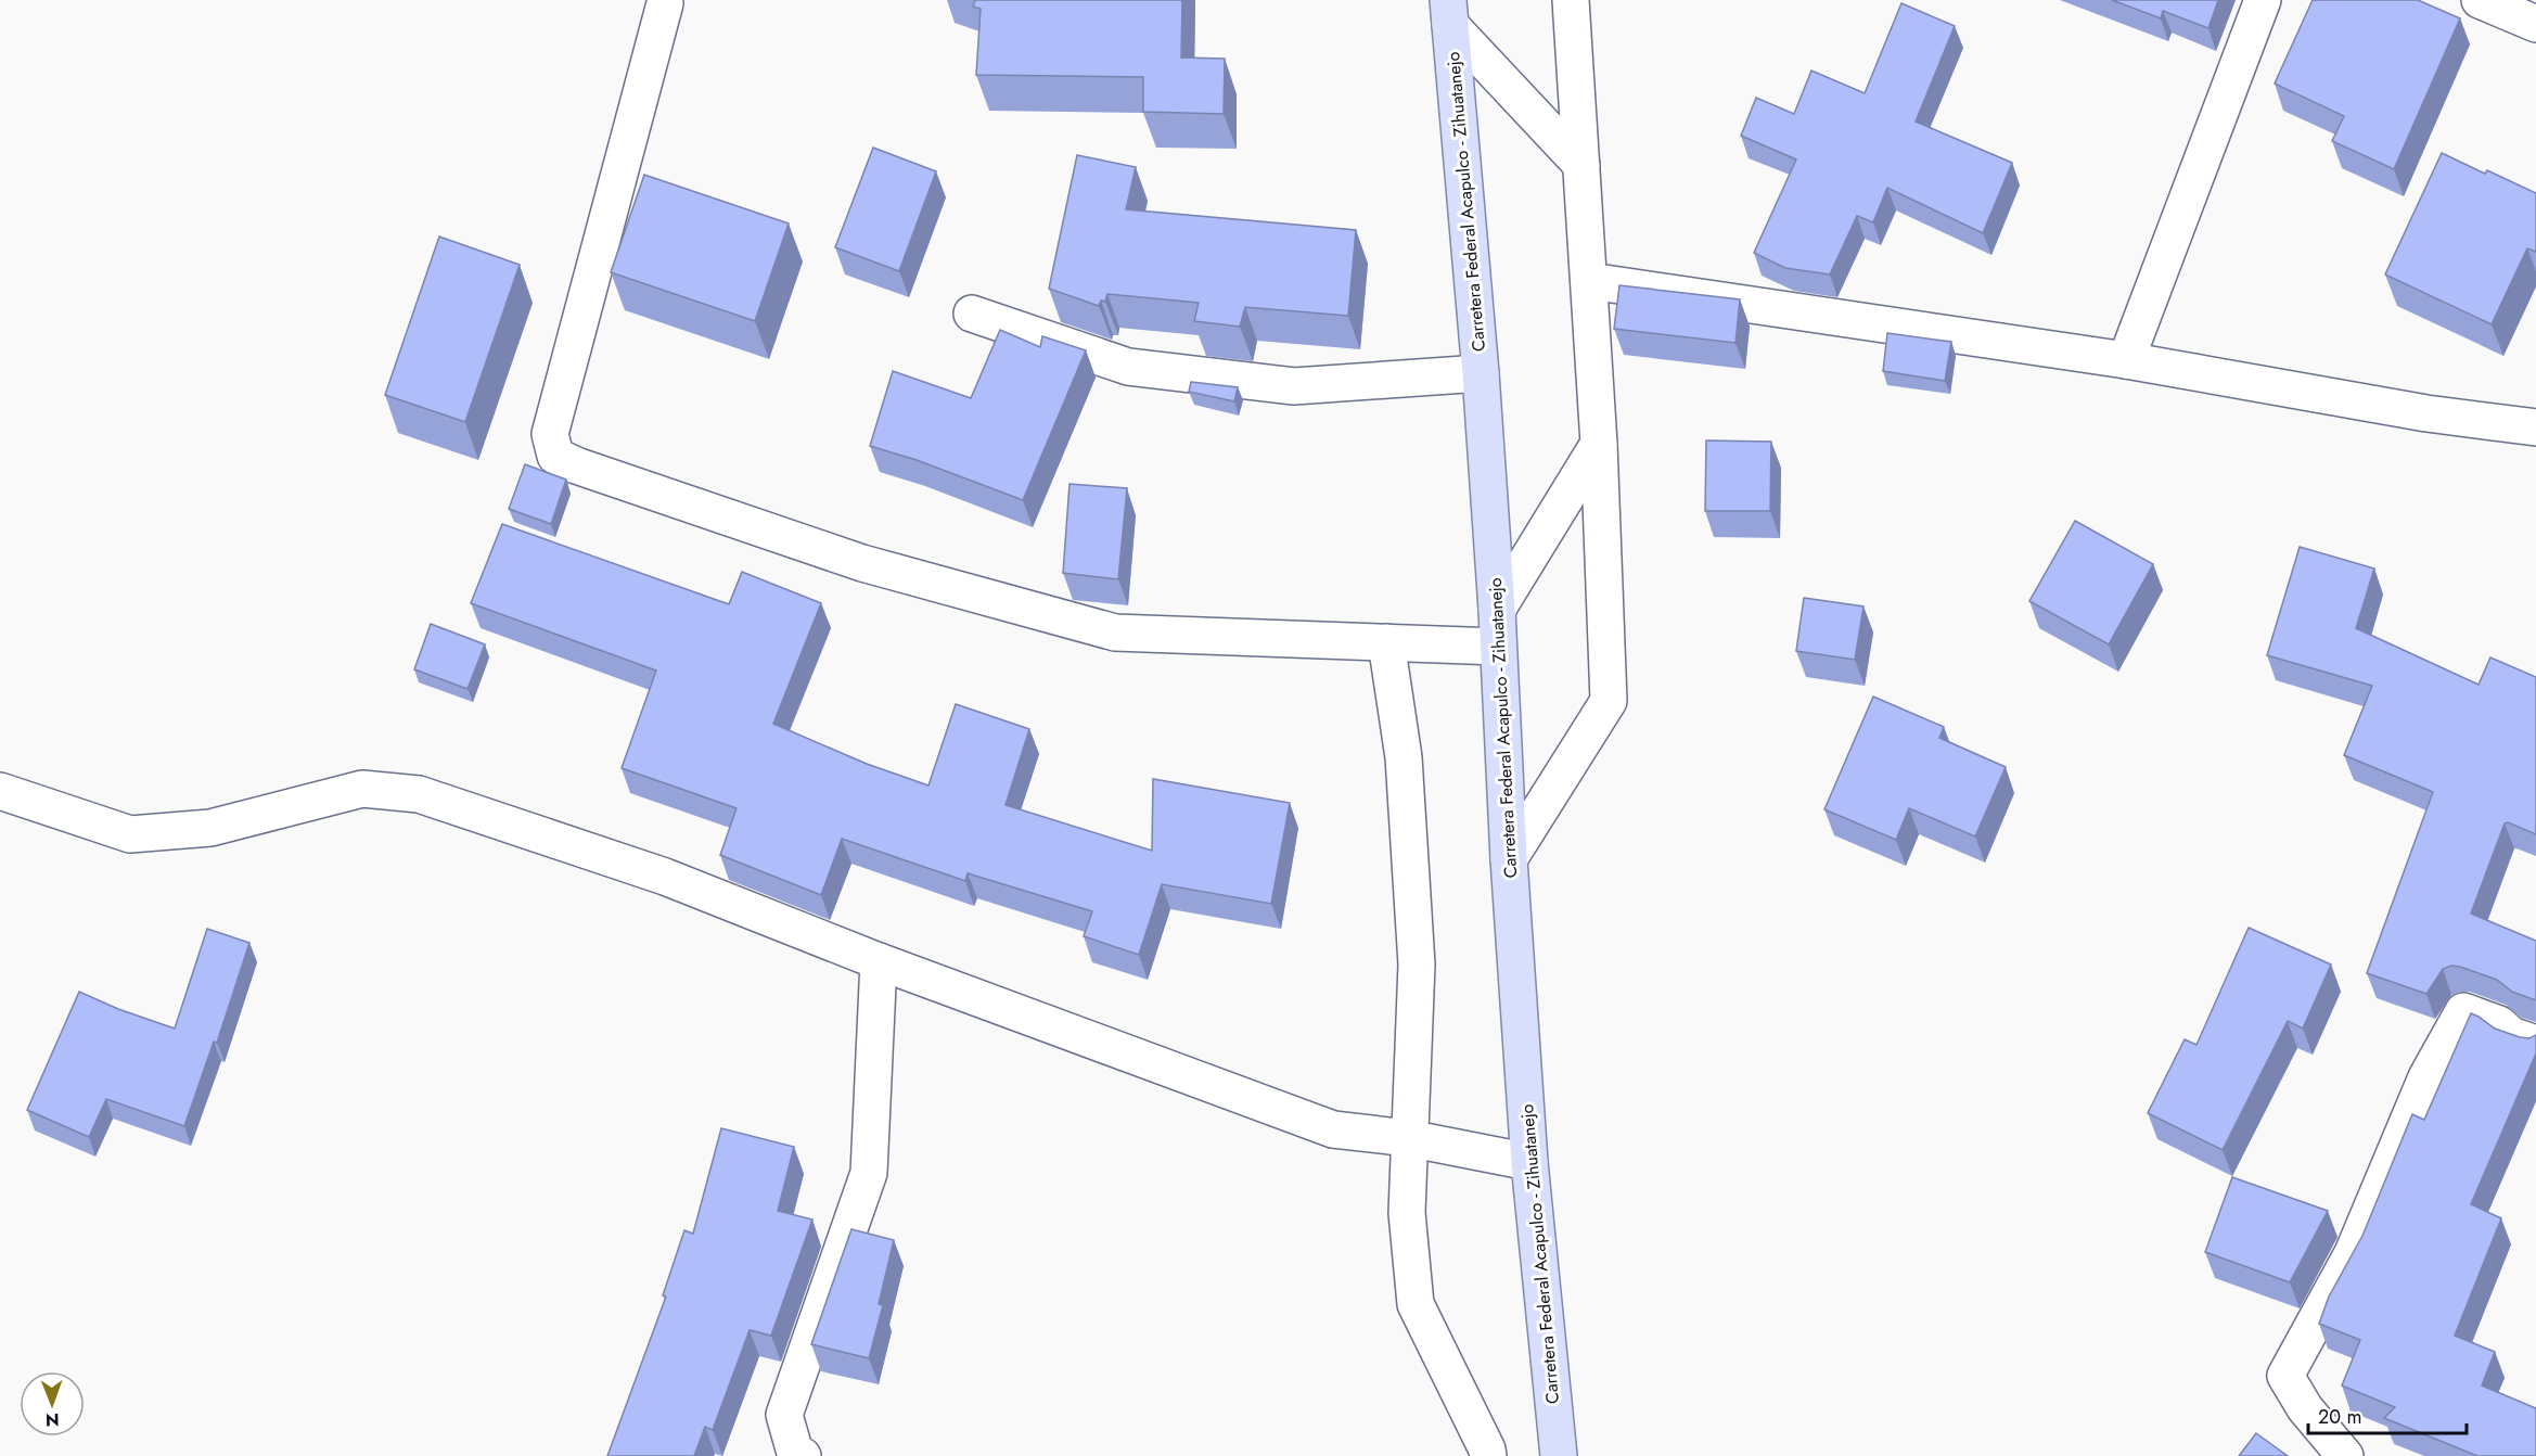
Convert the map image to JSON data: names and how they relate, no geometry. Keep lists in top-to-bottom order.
{
  "streets": {
    "main road": ["Carretera Federal Acapulco - Zihuatanejo"]
  },
  "scale_bar": "20 m",
  "north": "bottom"
}
